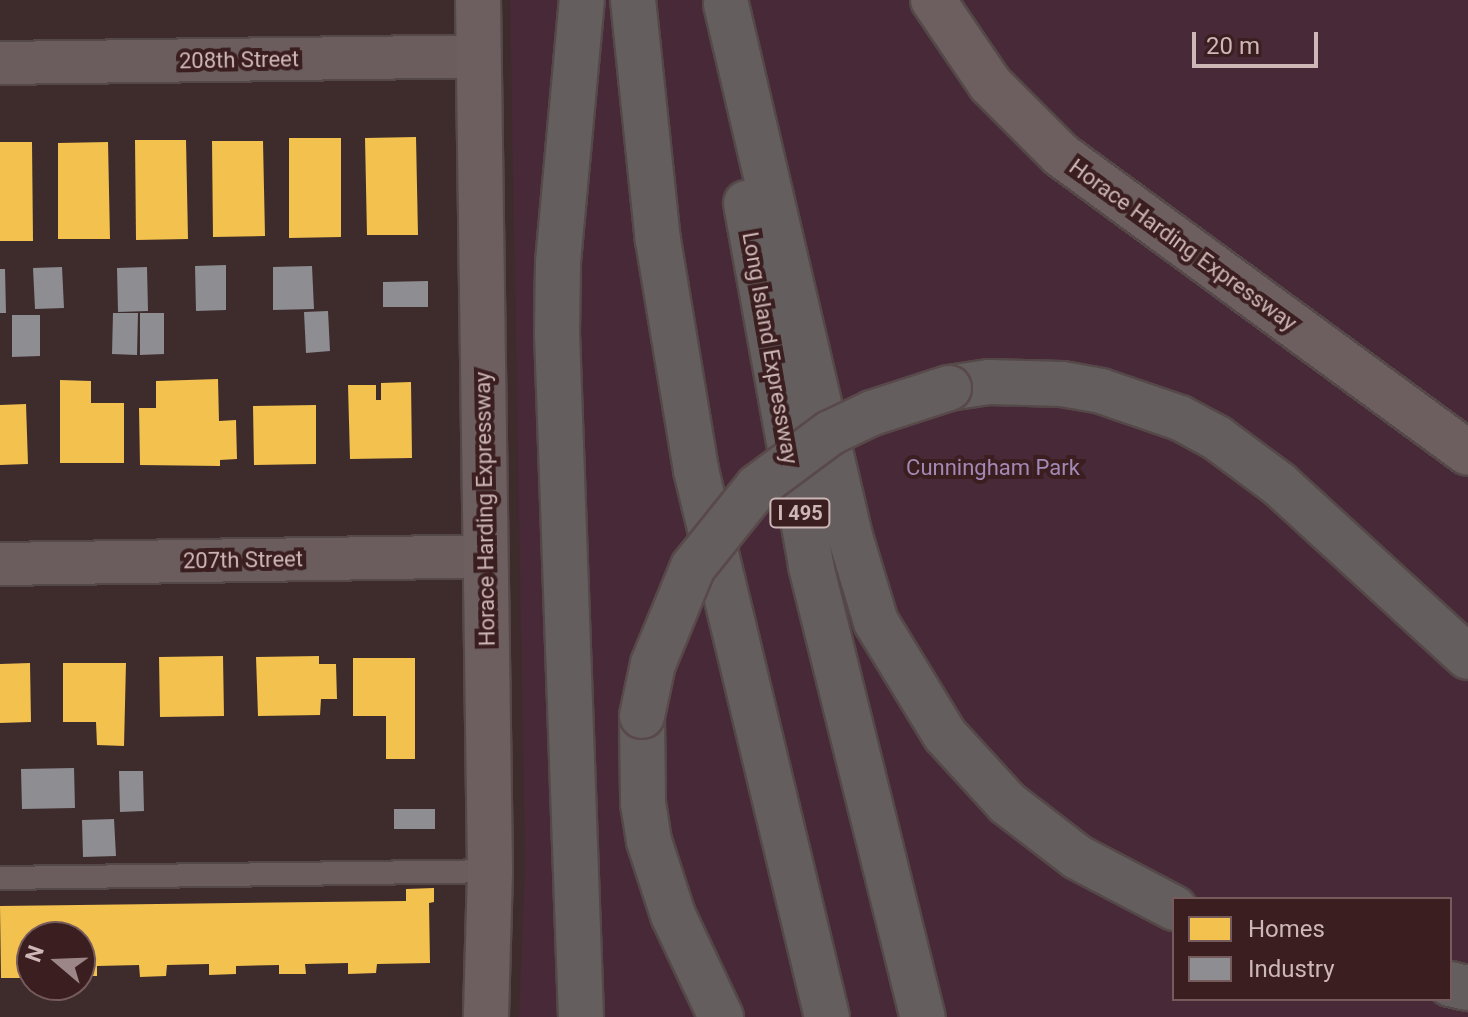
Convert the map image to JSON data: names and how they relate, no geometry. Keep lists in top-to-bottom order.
{
  "streets": {
    "highway": ["Long Island Expressway", "I 495"],
    "main road": ["Horace Harding Expressway"],
    "street": ["208th Street", "207th Street"]
  },
  "crossings": [
    ["208th Street", "Horace Harding Expressway"],
    ["Horace Harding Expressway", "207th Street"]
  ],
  "parks": ["Cunningham Park"],
  "legend": ["Homes", "Industry"],
  "scale_bar": "20 m",
  "north": "left"
}
